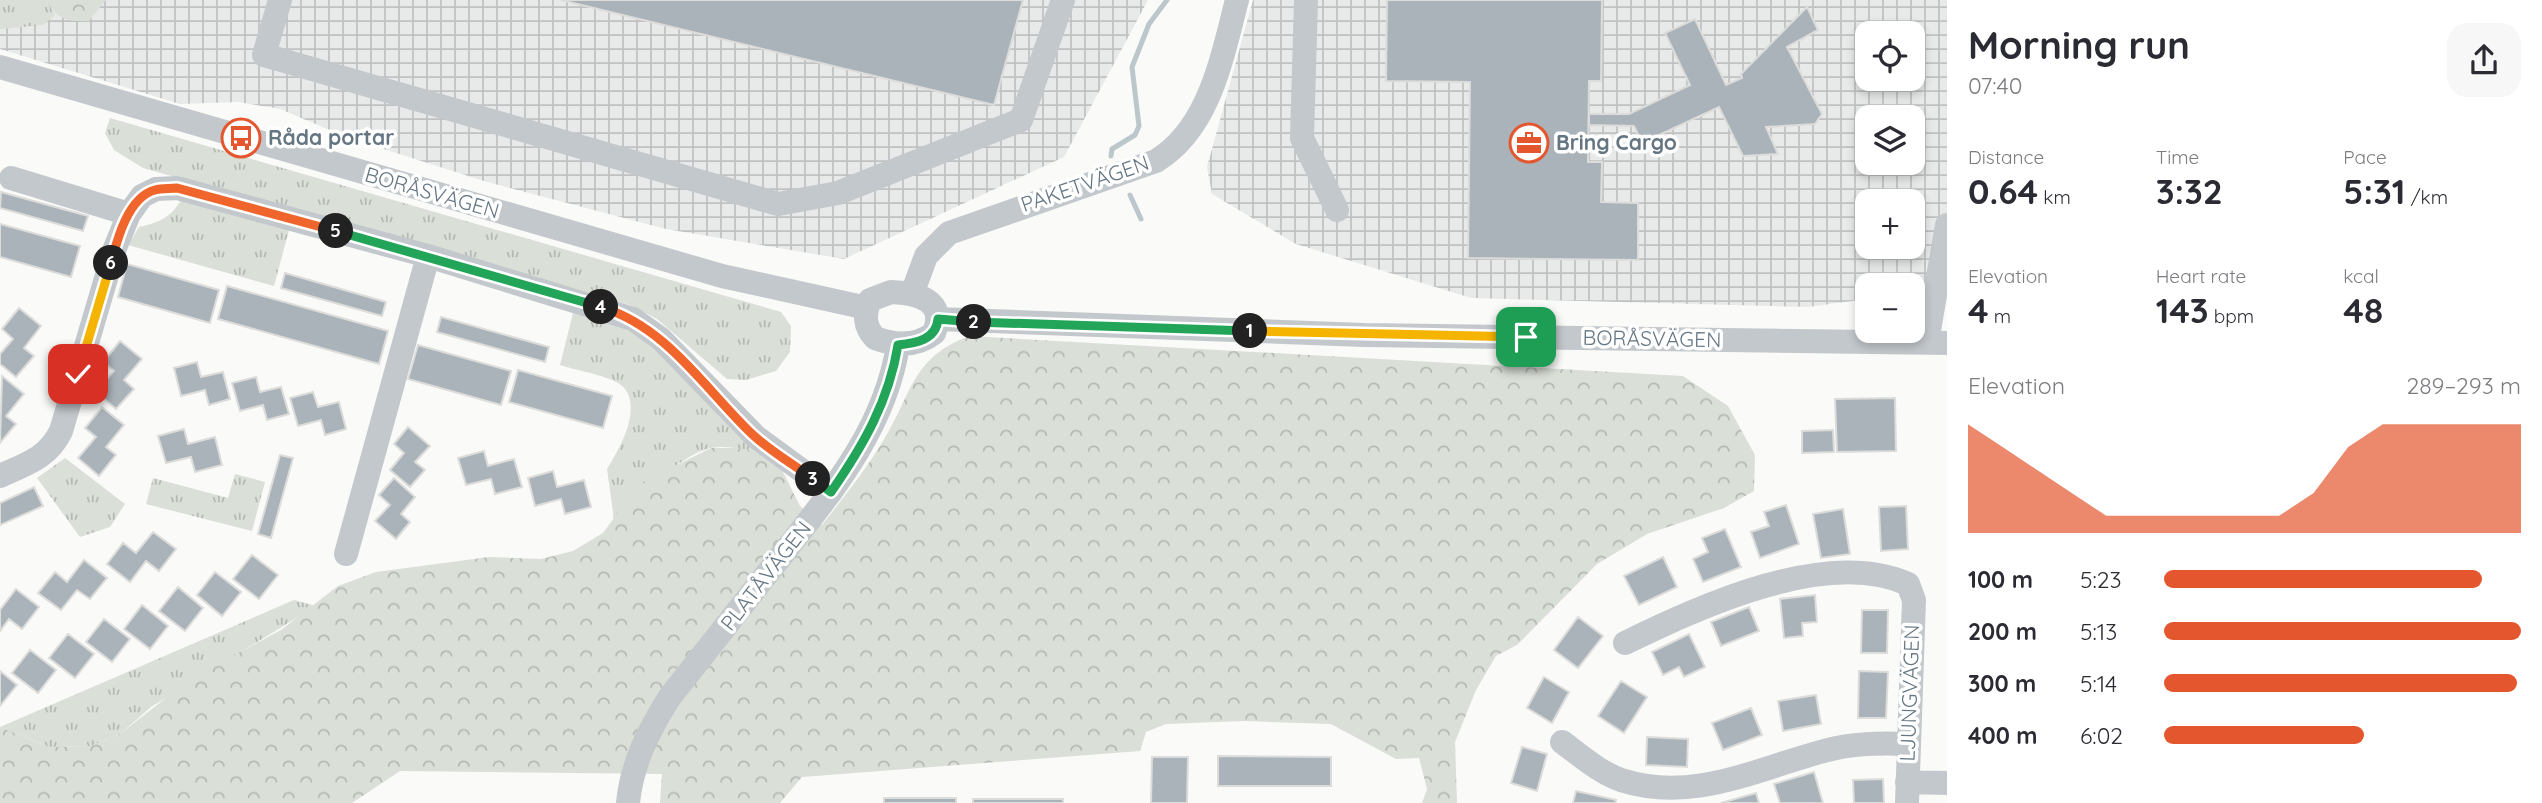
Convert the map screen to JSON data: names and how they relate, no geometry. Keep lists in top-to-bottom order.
{
  "streets": {
    "street": [
      "PAKETVÄGEN",
      "BORÅSVÄGEN",
      "PLATÅVÄGEN",
      "LJUNGVÄGEN"
    ]
  },
  "crossings": [
    ["PAKETVÄGEN", "BORÅSVÄGEN"],
    ["PAKETVÄGEN", "PLATÅVÄGEN"],
    ["BORÅSVÄGEN", "PLATÅVÄGEN"]
  ],
  "places": {
    "bus stop": ["Råda portar"],
    "office": ["Bring Cargo"]
  },
  "page": {
    "heading": ["Morning run", "07:40"],
    "map_buttons": ["+", "−"],
    "stats": [
      ["Distance", "0.64 km"],
      ["Time", "3:32"],
      ["Pace", "5:31 /km"],
      ["Elevation", "4 m"],
      ["Heart rate", "143 bpm"],
      ["kcal", "48"]
    ],
    "pins": [
      "5",
      "6",
      "4",
      "2",
      "1",
      "3"
    ],
    "chart": ["Elevation", "289–293 m"],
    "list": [
      {
        "name": "100 m",
        "note": "5:23"
      },
      {
        "name": "200 m",
        "note": "5:13"
      },
      {
        "name": "300 m",
        "note": "5:14"
      },
      {
        "name": "400 m",
        "note": "6:02"
      }
    ]
  }
}
